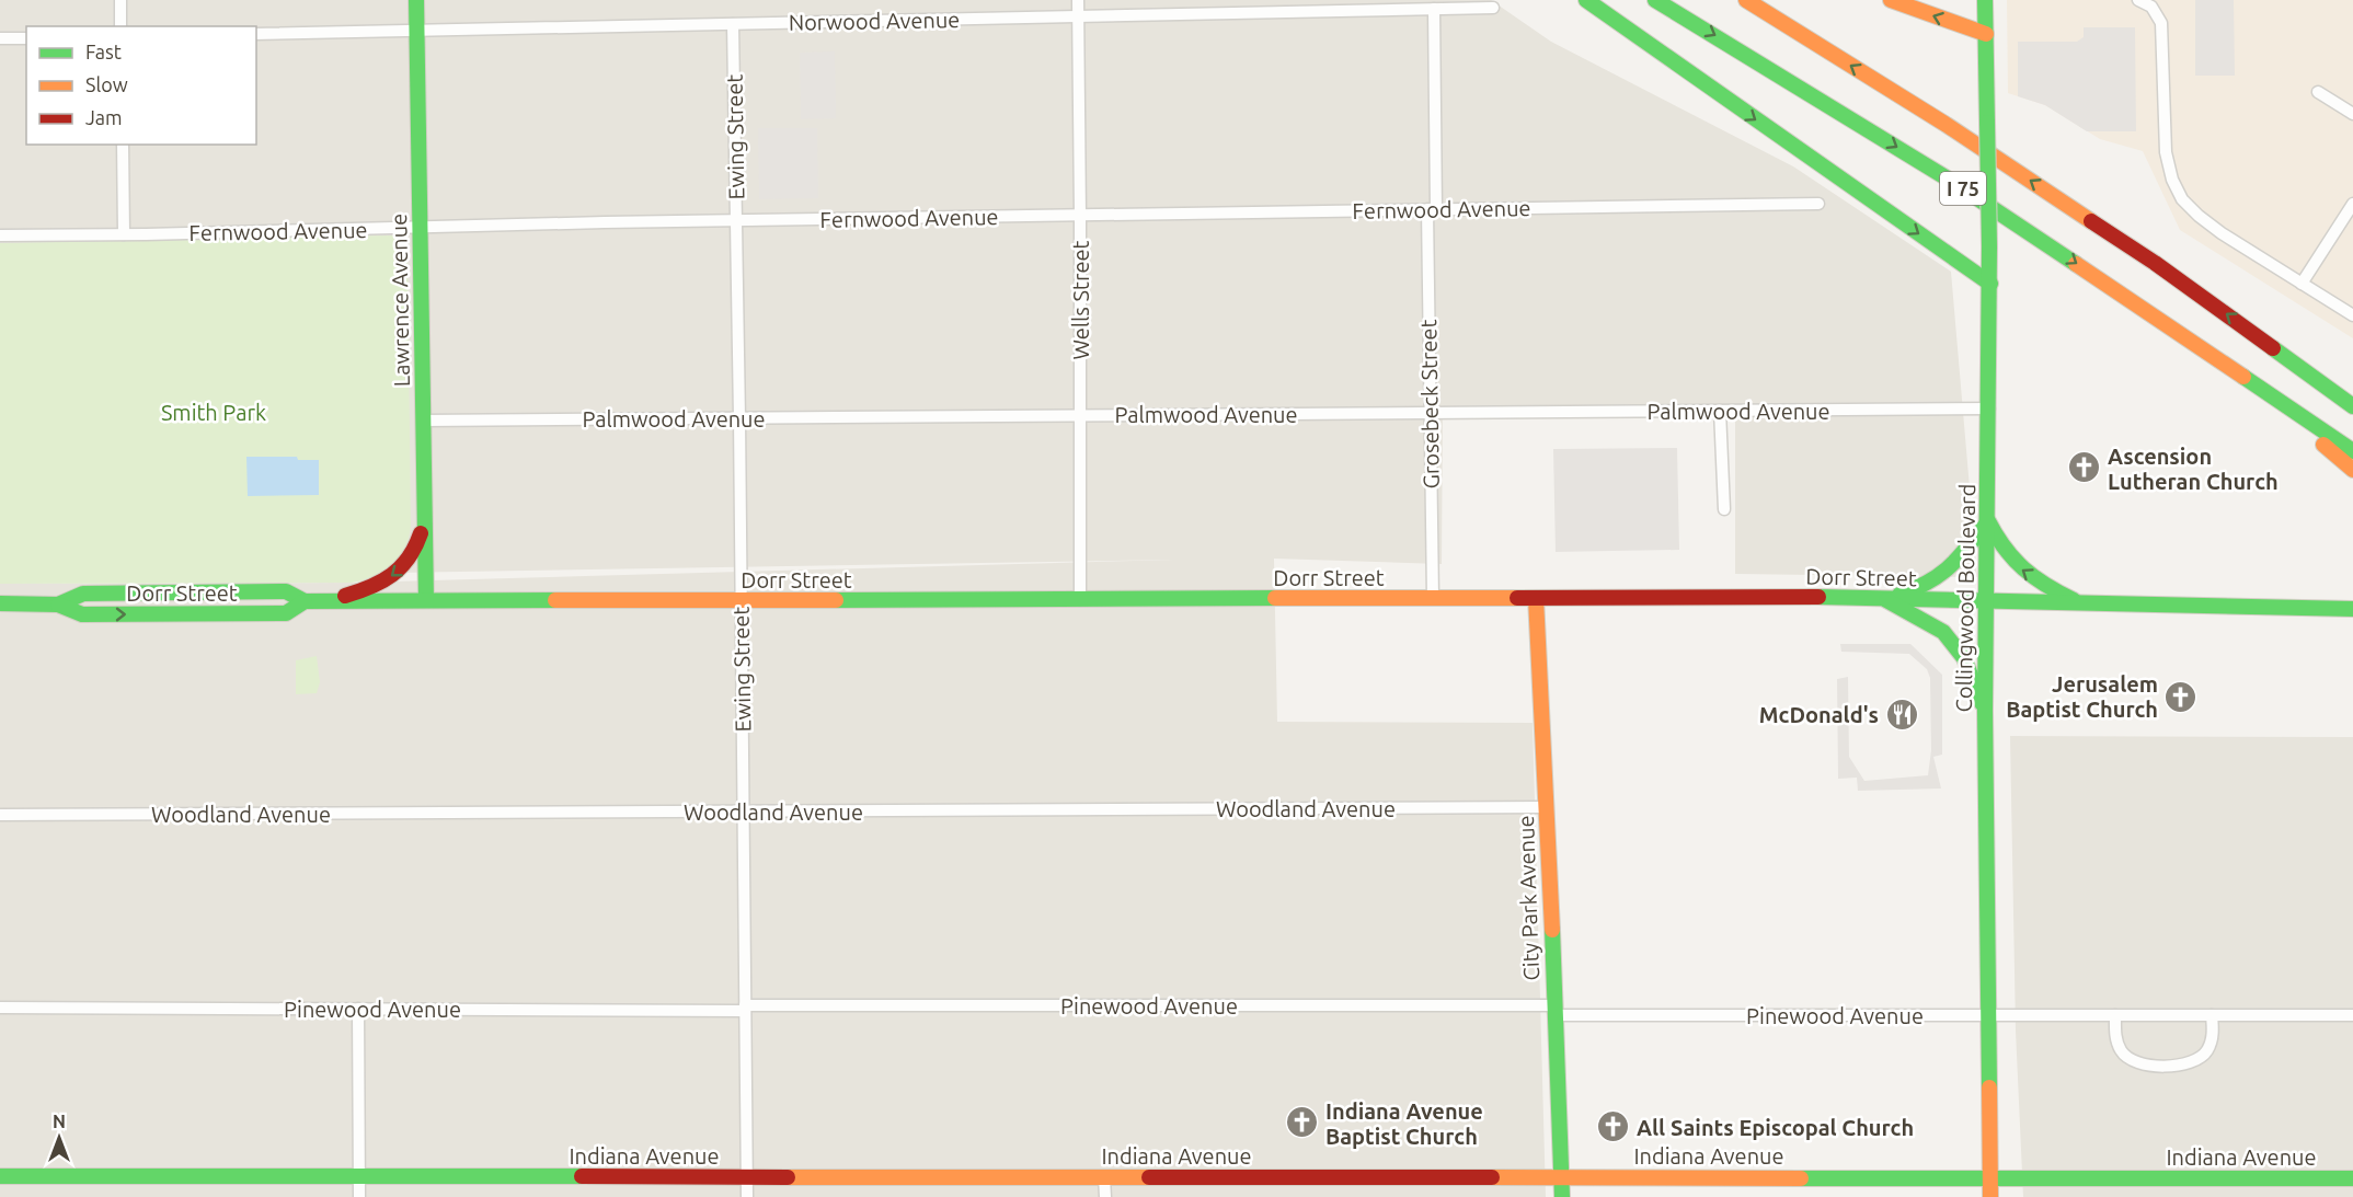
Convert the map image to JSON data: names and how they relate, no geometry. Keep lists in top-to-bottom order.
{
  "streets": {
    "main road": [
      "I 75",
      "Lawrence Avenue",
      "Dorr Street",
      "Collingwood Boulevard",
      "City Park Avenue",
      "Indiana Avenue"
    ],
    "street": [
      "Norwood Avenue",
      "Ewing Street",
      "Fernwood Avenue",
      "Wells Street",
      "Grosebeck Street",
      "Palmwood Avenue",
      "Woodland Avenue",
      "Pinewood Avenue"
    ]
  },
  "crossings": [
    ["Norwood Avenue", "Ewing Street"],
    ["Norwood Avenue", "Lawrence Avenue"],
    ["Norwood Avenue", "Wells Street"],
    ["Norwood Avenue", "Grosebeck Street"],
    ["Ewing Street", "Fernwood Avenue"],
    ["Ewing Street", "Palmwood Avenue"],
    ["Ewing Street", "Dorr Street"],
    ["Ewing Street", "Woodland Avenue"],
    ["Ewing Street", "Pinewood Avenue"],
    ["Ewing Street", "Indiana Avenue"],
    ["Fernwood Avenue", "Lawrence Avenue"],
    ["Fernwood Avenue", "Wells Street"],
    ["Fernwood Avenue", "Grosebeck Street"],
    ["Lawrence Avenue", "Palmwood Avenue"],
    ["Lawrence Avenue", "Dorr Street"],
    ["Wells Street", "Palmwood Avenue"],
    ["Wells Street", "Dorr Street"],
    ["Grosebeck Street", "Palmwood Avenue"],
    ["Grosebeck Street", "Dorr Street"],
    ["Palmwood Avenue", "Collingwood Boulevard"],
    ["Dorr Street", "Collingwood Boulevard"],
    ["Dorr Street", "City Park Avenue"],
    ["Collingwood Boulevard", "Pinewood Avenue"],
    ["Collingwood Boulevard", "Indiana Avenue"],
    ["Woodland Avenue", "City Park Avenue"],
    ["City Park Avenue", "Pinewood Avenue"],
    ["City Park Avenue", "Indiana Avenue"]
  ],
  "parks": ["Smith Park"],
  "places": {
    "church": [
      "Ascension Lutheran Church",
      "Jerusalem Baptist Church",
      "Indiana Avenue Baptist Church",
      "All Saints Episcopal Church"
    ],
    "restaurant": ["McDonald's"]
  },
  "legend": ["Fast", "Slow", "Jam"],
  "north": "top"
}
